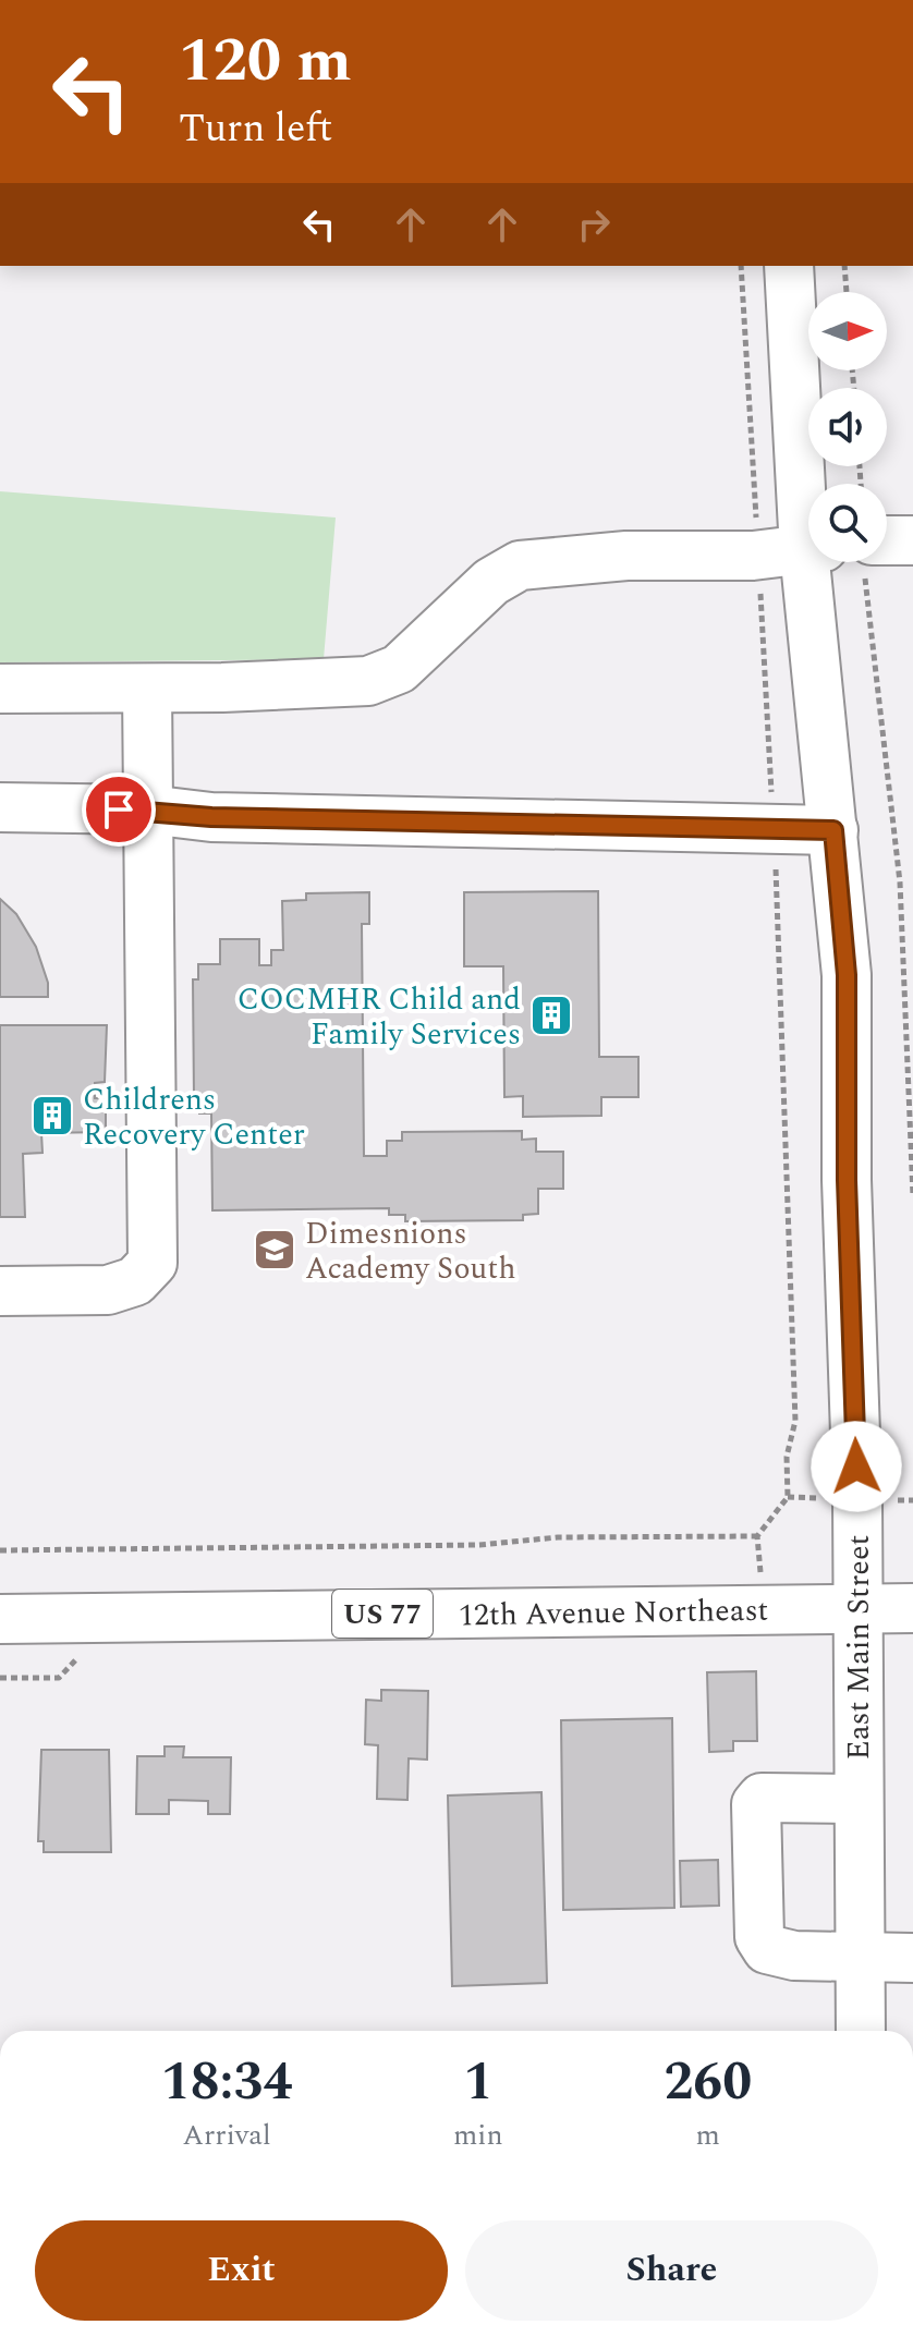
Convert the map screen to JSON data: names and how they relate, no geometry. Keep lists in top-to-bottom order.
{
  "streets": {
    "street": ["12th Avenue Northeast", "US 77", "East Main Street"]
  },
  "crossings": [
    ["12th Avenue Northeast", "East Main Street"]
  ],
  "places": {
    "building": ["COCMHR Child and Family Services", "Childrens Recovery Center"],
    "school or university": ["Dimesnions Academy South"]
  },
  "north": "right",
  "page": {
    "turn": ["120 m", "Turn left"],
    "eta": [
      "18:34",
      "Arrival",
      "1",
      "min",
      "260",
      "m"
    ],
    "buttons": ["Exit", "Share"]
  }
}
